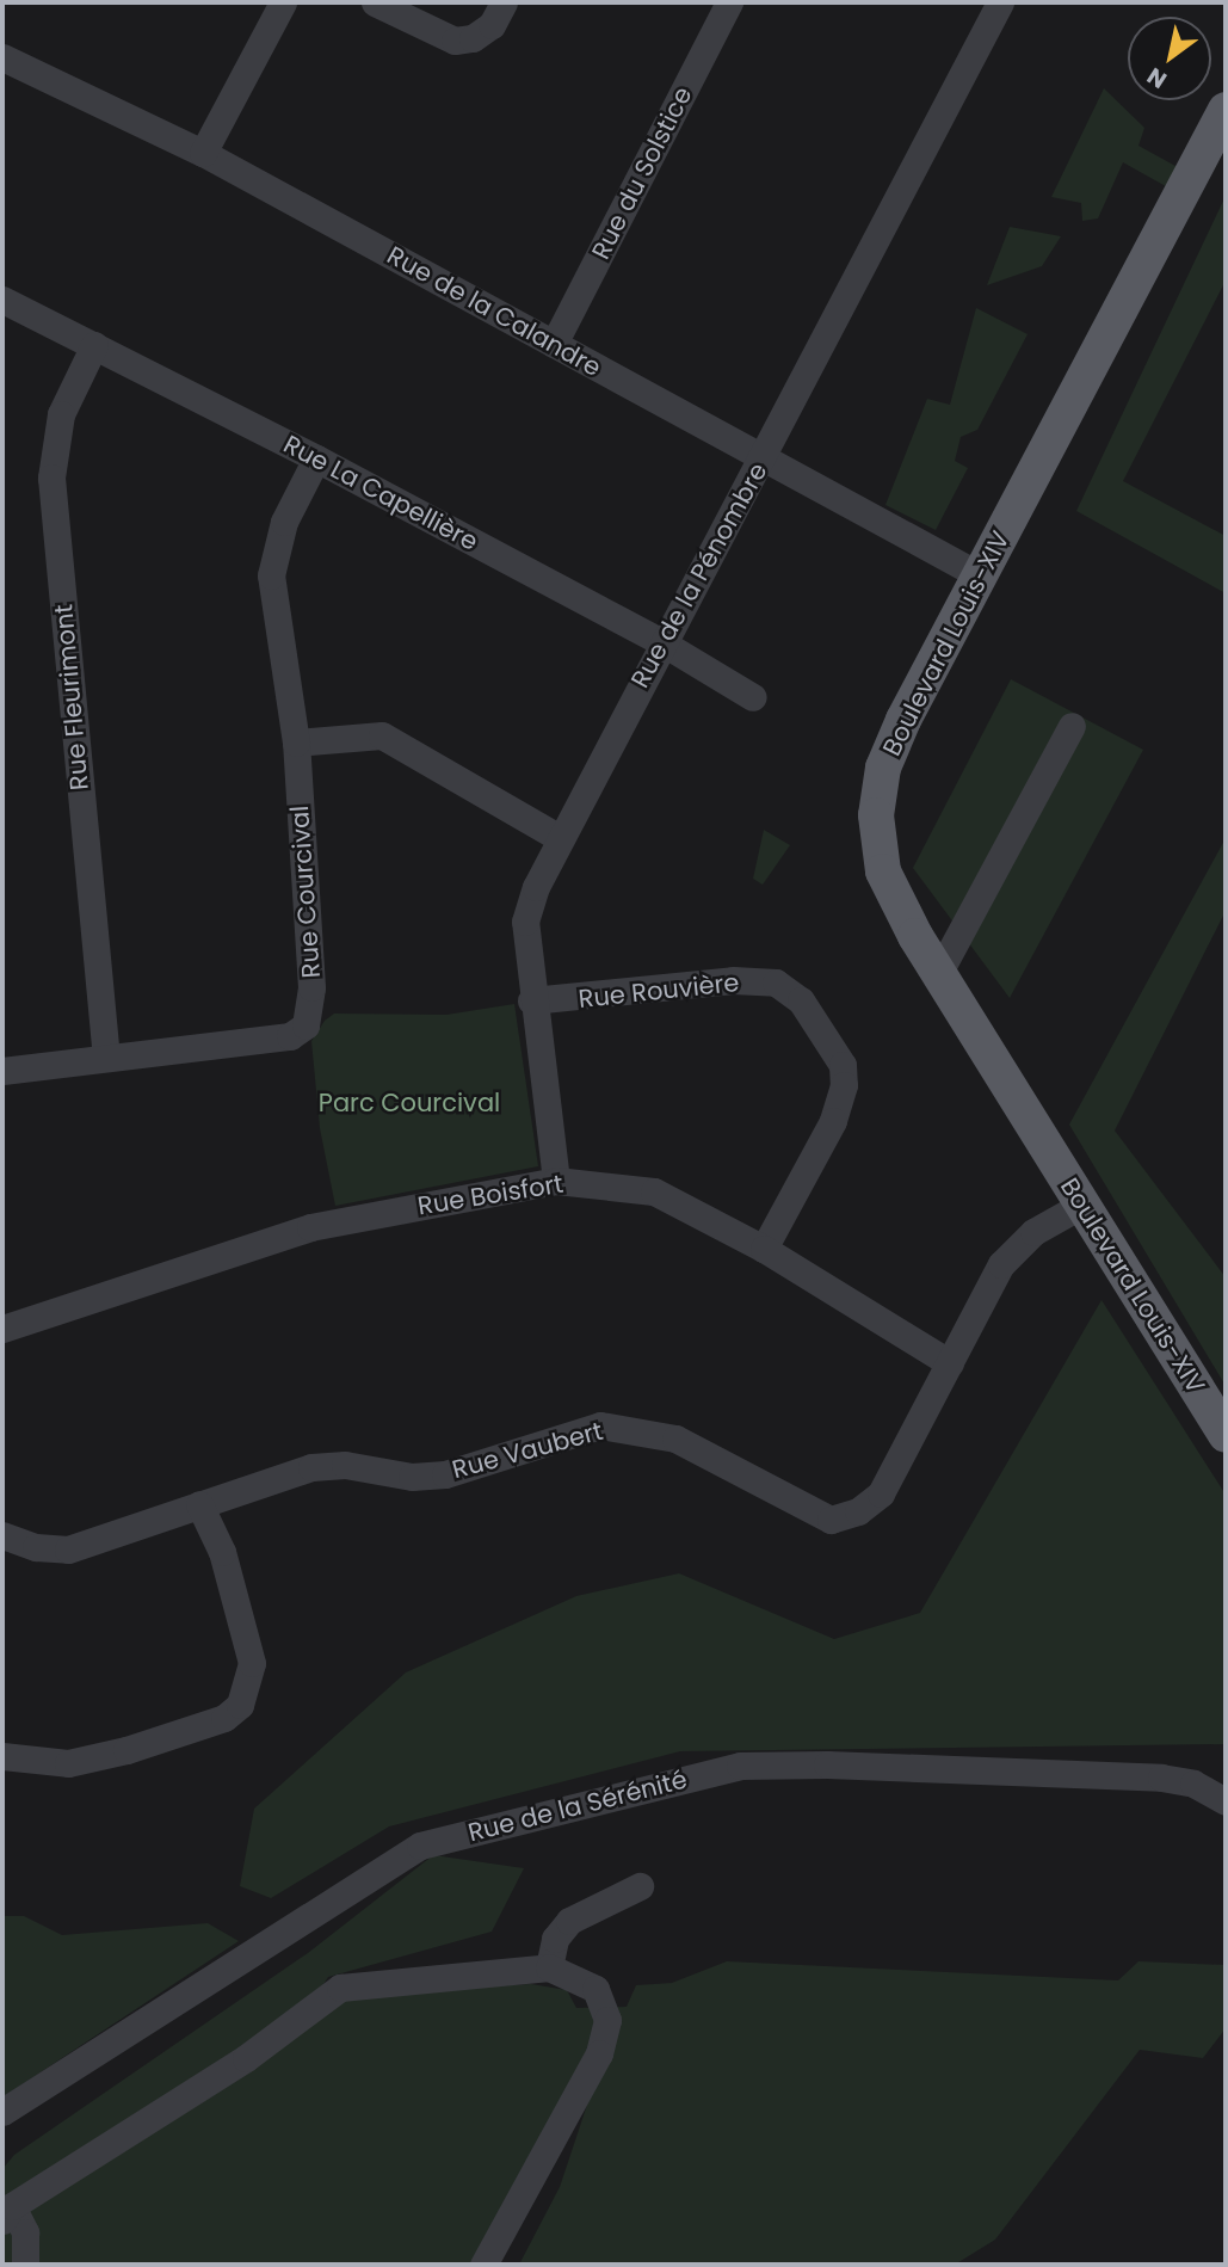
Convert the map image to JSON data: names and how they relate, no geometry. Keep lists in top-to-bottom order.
{
  "streets": {
    "main road": ["Boulevard Louis-XIV"],
    "street": [
      "Rue du Solstice",
      "Rue de la Calandre",
      "Rue La Capellière",
      "Rue de la Pénombre",
      "Rue Fleurimont",
      "Rue Courcival",
      "Rue Rouvière",
      "Rue Boisfort",
      "Rue Vaubert",
      "Rue de la Sérénité"
    ]
  },
  "crossings": [
    ["Rue du Solstice", "Rue de la Calandre"],
    ["Rue de la Calandre", "Rue de la Pénombre"],
    ["Rue de la Calandre", "Boulevard Louis-XIV"],
    ["Rue La Capellière", "Rue de la Pénombre"],
    ["Rue La Capellière", "Rue Fleurimont"],
    ["Rue La Capellière", "Rue Courcival"],
    ["Rue de la Pénombre", "Rue Rouvière"],
    ["Rue de la Pénombre", "Rue Boisfort"],
    ["Boulevard Louis-XIV", "Rue Vaubert"],
    ["Rue Fleurimont", "Rue Courcival"],
    ["Rue Rouvière", "Rue Boisfort"],
    ["Rue Boisfort", "Rue Vaubert"]
  ],
  "parks": ["Parc Courcival"],
  "north": "bottom left"
}
